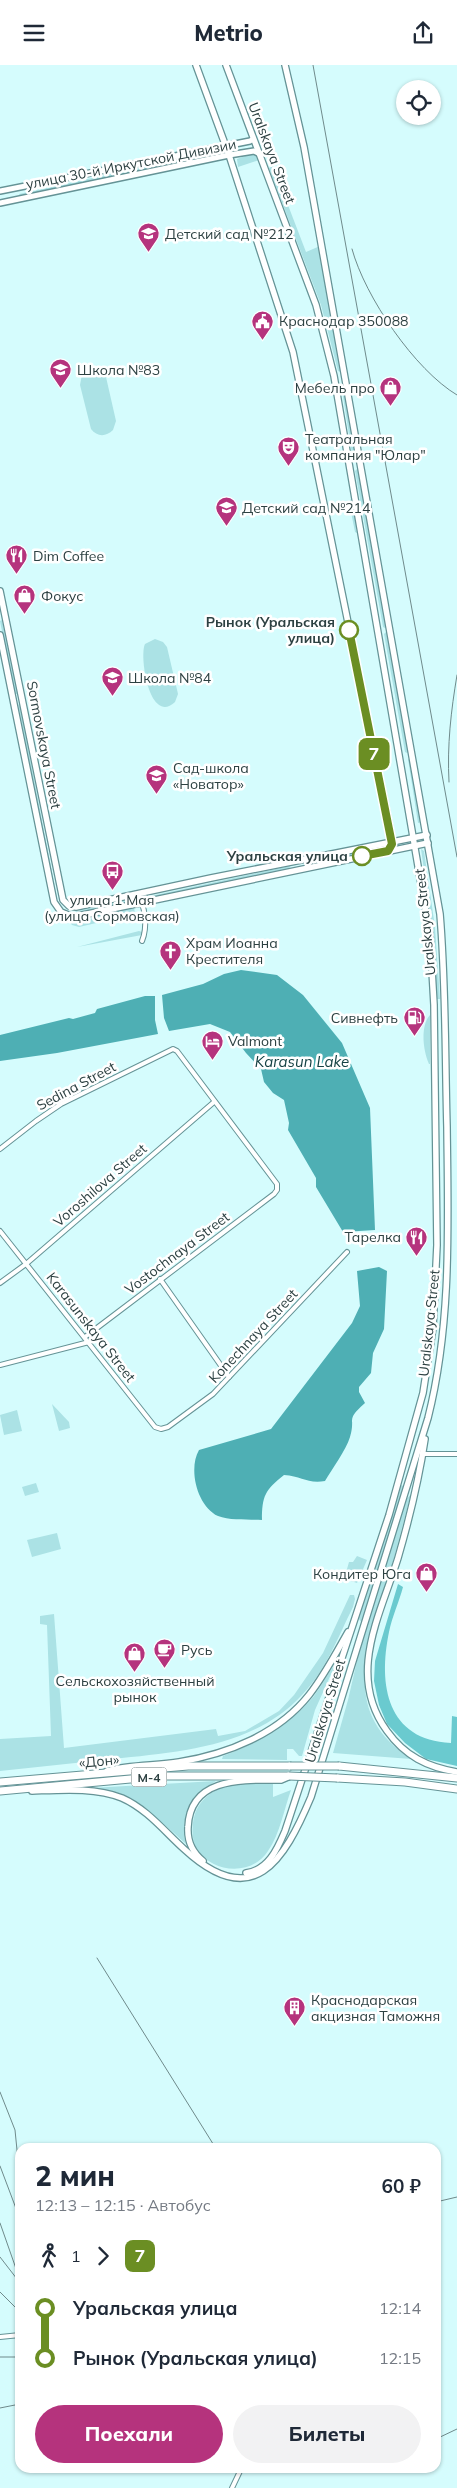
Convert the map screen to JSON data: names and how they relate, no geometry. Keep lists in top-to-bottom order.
{
  "streets": {
    "highway": ["«Дон»", "М-4"],
    "main road": ["Uralskaya Street", "Sormovskaya Street"],
    "street": [
      "улица 30-й Иркутской Дивизии",
      "Sedina Street",
      "Voroshilova Street",
      "Vostochnaya Street",
      "Karasunskaya Street",
      "Konechnaya Street"
    ]
  },
  "crossings": [
    ["Uralskaya Street", "улица 30-й Иркутской Дивизии"],
    ["Uralskaya Street", "«Дон»"],
    ["Uralskaya Street", "М-4"],
    ["Sedina Street", "Voroshilova Street"],
    ["Sedina Street", "Vostochnaya Street"],
    ["Voroshilova Street", "Vostochnaya Street"],
    ["Voroshilova Street", "Karasunskaya Street"],
    ["Vostochnaya Street", "Karasunskaya Street"],
    ["Karasunskaya Street", "Konechnaya Street"],
    ["«Дон»", "М-4"]
  ],
  "water": ["Karasun Lake"],
  "places": {
    "school or university": [
      "Детский сад №212",
      "Школа №83",
      "Детский сад №214",
      "Школа №84",
      "Сад-школа «Новатор»"
    ],
    "public building": ["Краснодар 350088"],
    "shop": [
      "Мебель про",
      "Фокус",
      "Кондитер Юга",
      "Сельскохозяйственный рынок"
    ],
    "theatre": ["Театральная компания \"Юлар\""],
    "restaurant": ["Dim Coffee", "Тарелка"],
    "other": ["Рынок (Уральская улица)", "Уральская улица"],
    "bus stop": ["улица 1 Мая (улица Сормовская)"],
    "church": ["Храм Иоанна Крестителя"],
    "fuel station": ["Сивнефть"],
    "hotel": ["Valmont"],
    "cafe": ["Русь"],
    "building": ["Краснодарская акцизная Таможня"]
  },
  "lines": ["bus line 7"],
  "page": {
    "header": "Metrio",
    "on_map": "7",
    "heading": ["2 мин", "12:13 – 12:15 · Автобус", "60 ₽"],
    "legs": ["1", "7"],
    "list": [
      {
        "name": "Уральская улица",
        "value": "12:14"
      },
      {
        "name": "Рынок (Уральская улица)",
        "value": "12:15"
      }
    ],
    "buttons": ["Поехали", "Билеты"]
  }
}
